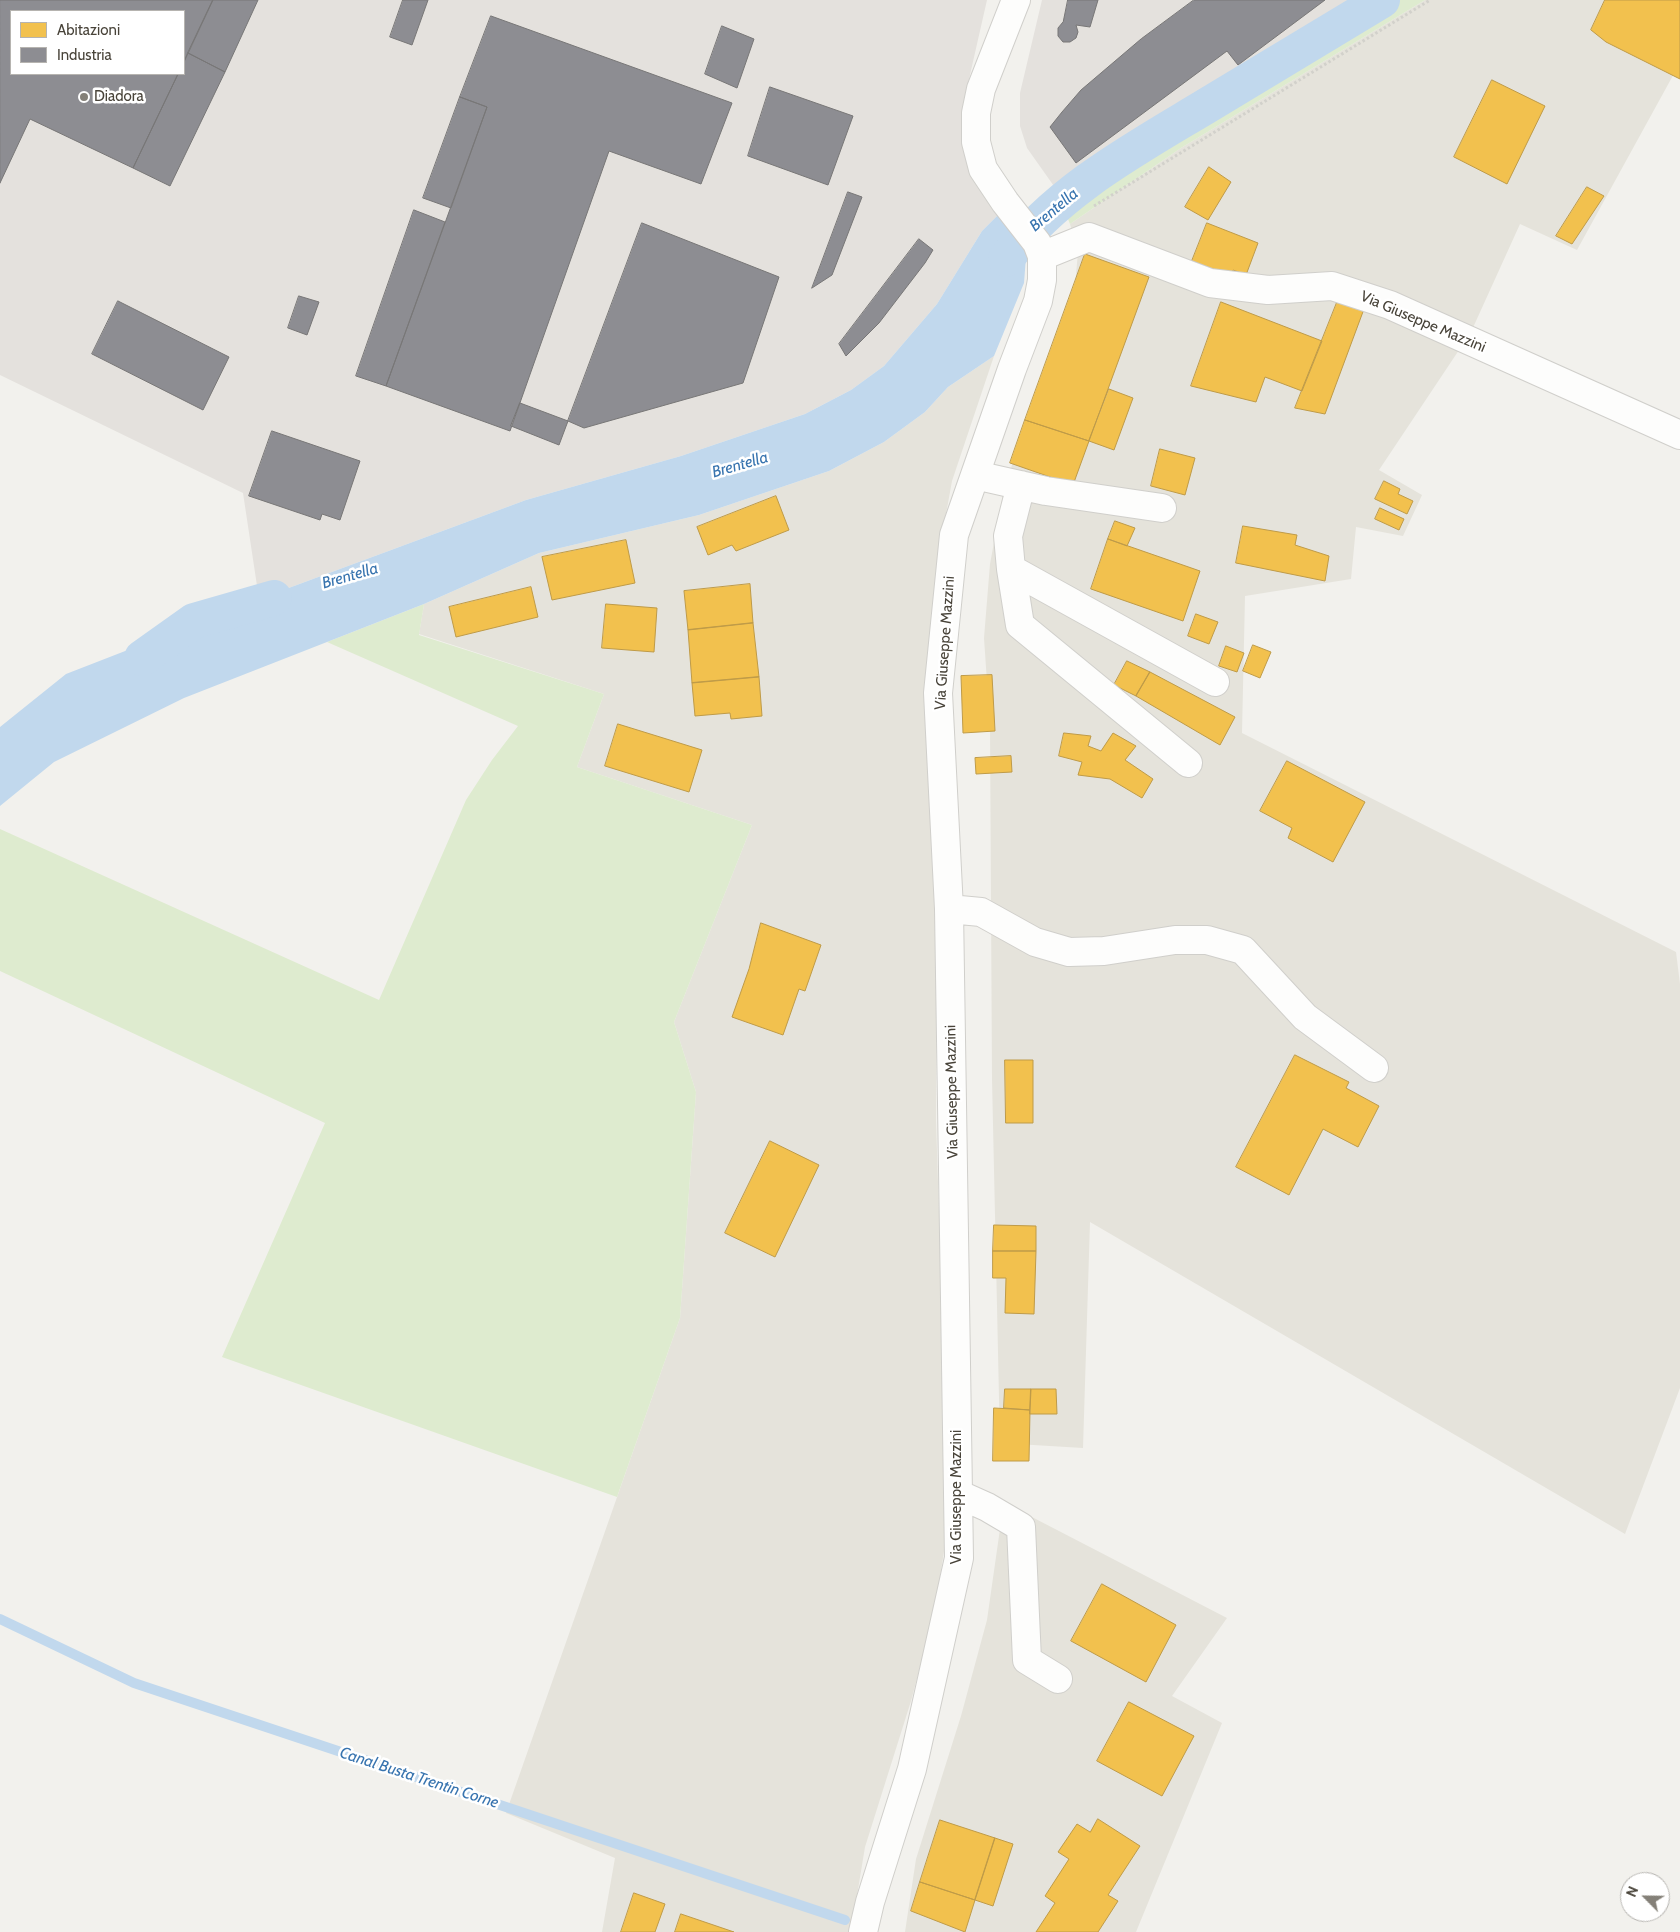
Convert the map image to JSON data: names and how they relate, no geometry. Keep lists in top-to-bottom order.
{
  "streets": {
    "street": ["Via Giuseppe Mazzini"]
  },
  "water": ["Brentella", "Canal Busta Trentin Corne"],
  "places": ["Diadora"],
  "legend": ["Abitazioni", "Industria"],
  "north": "top left"
}
